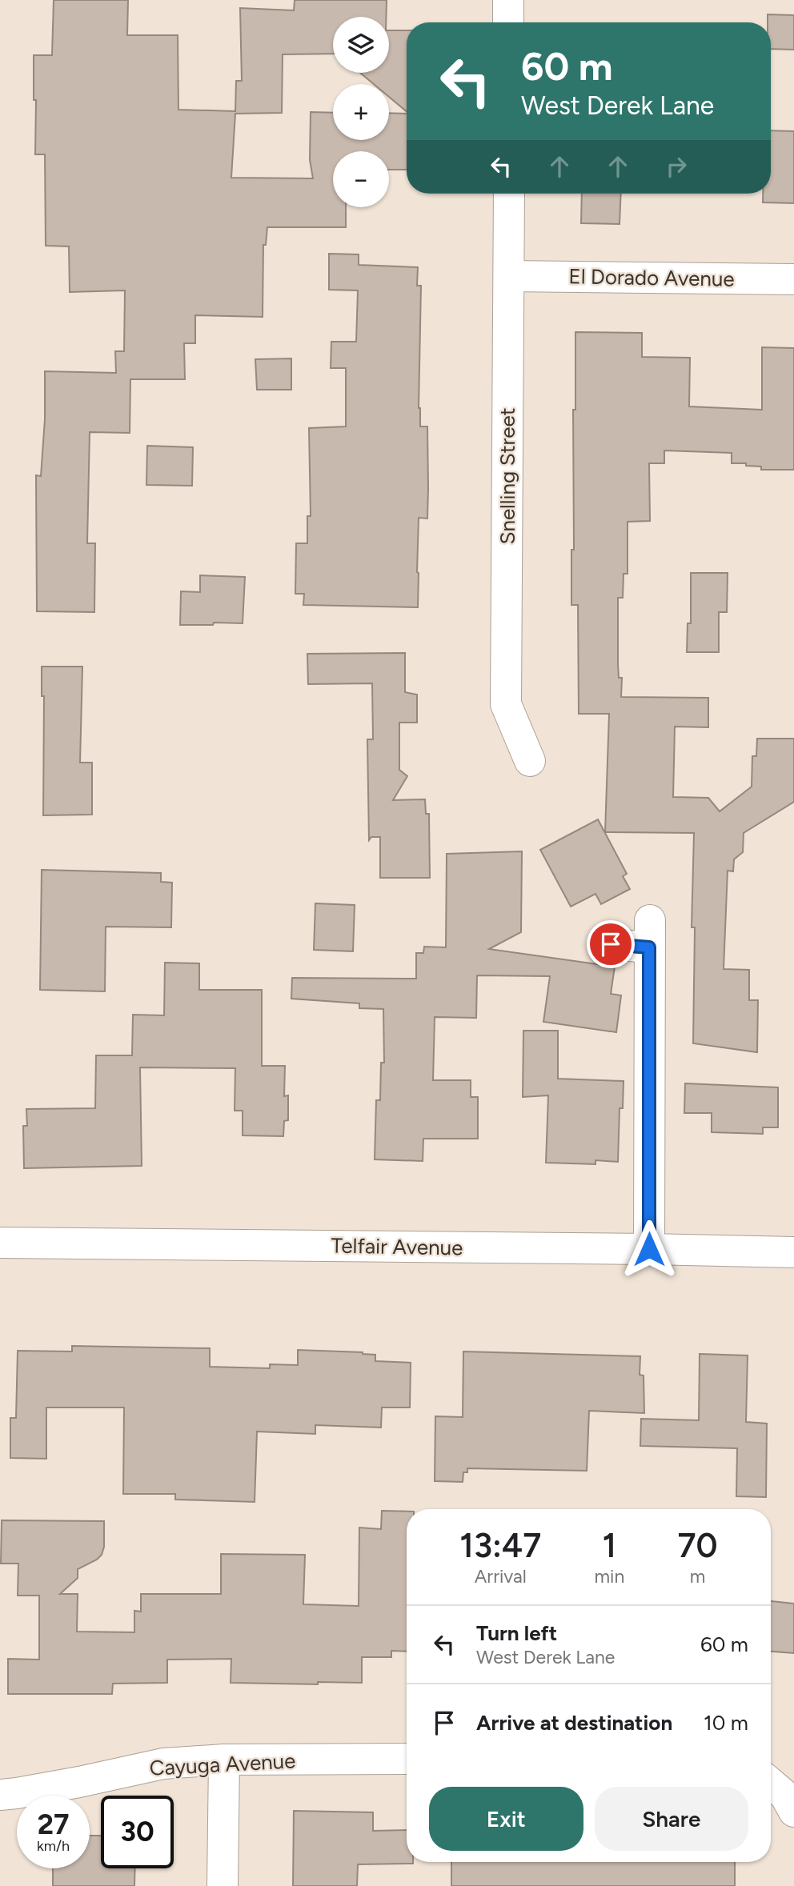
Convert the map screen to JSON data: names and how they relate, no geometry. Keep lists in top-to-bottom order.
{
  "streets": {
    "street": [
      "El Dorado Avenue",
      "Snelling Street",
      "Telfair Avenue",
      "Cayuga Avenue"
    ]
  },
  "crossings": [
    ["El Dorado Avenue", "Snelling Street"]
  ],
  "page": {
    "map_buttons": ["+", "−"],
    "turn": ["60 m", "West Derek Lane"],
    "eta": [
      "13:47",
      "Arrival",
      "1",
      "min",
      "70",
      "m"
    ],
    "list": [
      {
        "name": "Turn left",
        "note": "West Derek Lane",
        "value": "60 m"
      },
      {
        "name": "Arrive at destination",
        "value": "10 m"
      }
    ],
    "buttons": ["Exit", "Share"],
    "speed": "27 km/h",
    "limit": "30"
  }
}
